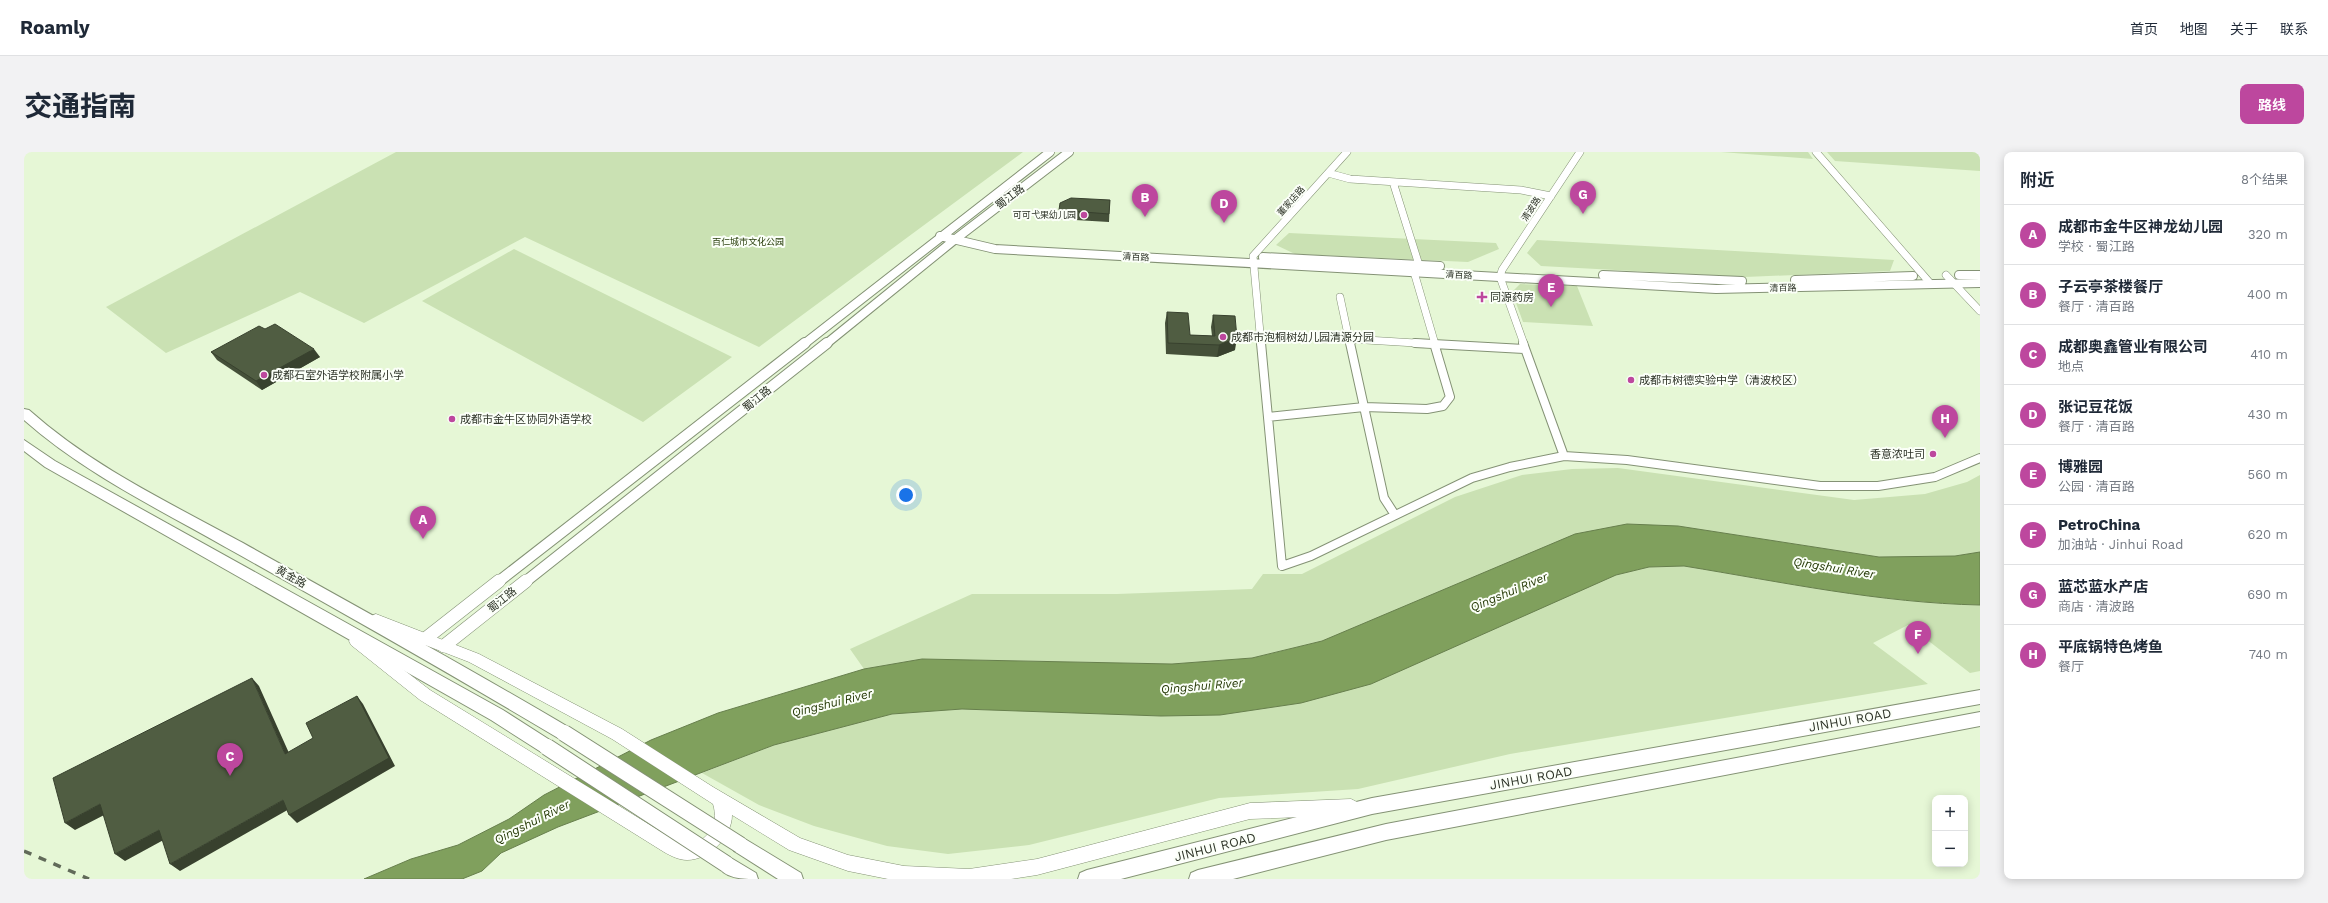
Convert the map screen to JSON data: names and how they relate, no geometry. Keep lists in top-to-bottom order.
{
  "streets": {
    "main road": ["黄金路", "JINHUI ROAD"],
    "street": [
      "蜀江路",
      "董家店路",
      "清波路",
      "清百路"
    ]
  },
  "crossings": [
    ["蜀江路", "清百路"],
    ["董家店路", "清百路"],
    ["清波路", "清百路"]
  ],
  "water": ["Qingshui River"],
  "parks": ["百仁城市文化公园"],
  "places": {
    "other": [
      "可可弋果幼儿园",
      "成都市泡桐树幼儿园清源分园",
      "成都石室外语学校附属小学",
      "成都市树德实验中学（清波校区）",
      "成都市金牛区协同外语学校",
      "香意浓吐司"
    ],
    "health": ["同源药房"]
  },
  "page": {
    "header": "Roamly",
    "nav": [
      "首页",
      "地图",
      "关于",
      "联系"
    ],
    "title": "交通指南",
    "buttons": "路线",
    "heading": ["附近", "8个结果"],
    "pins": [
      "G",
      "B",
      "D",
      "E",
      "H",
      "A",
      "F",
      "C"
    ],
    "list": [
      {
        "mark": "A",
        "name": "成都市金牛区神龙幼儿园",
        "note": "学校 · 蜀江路",
        "value": "320 m"
      },
      {
        "mark": "B",
        "name": "子云亭茶楼餐厅",
        "note": "餐厅 · 清百路",
        "value": "400 m"
      },
      {
        "mark": "C",
        "name": "成都奥鑫管业有限公司",
        "note": "地点",
        "value": "410 m"
      },
      {
        "mark": "D",
        "name": "张记豆花饭",
        "note": "餐厅 · 清百路",
        "value": "430 m"
      },
      {
        "mark": "E",
        "name": "博雅园",
        "note": "公园 · 清百路",
        "value": "560 m"
      },
      {
        "mark": "F",
        "name": "PetroChina",
        "note": "加油站 · Jinhui Road",
        "value": "620 m"
      },
      {
        "mark": "G",
        "name": "蓝芯蓝水产店",
        "note": "商店 · 清波路",
        "value": "690 m"
      },
      {
        "mark": "H",
        "name": "平底锅特色烤鱼",
        "note": "餐厅",
        "value": "740 m"
      }
    ],
    "map_buttons": ["+", "−"]
  }
}
